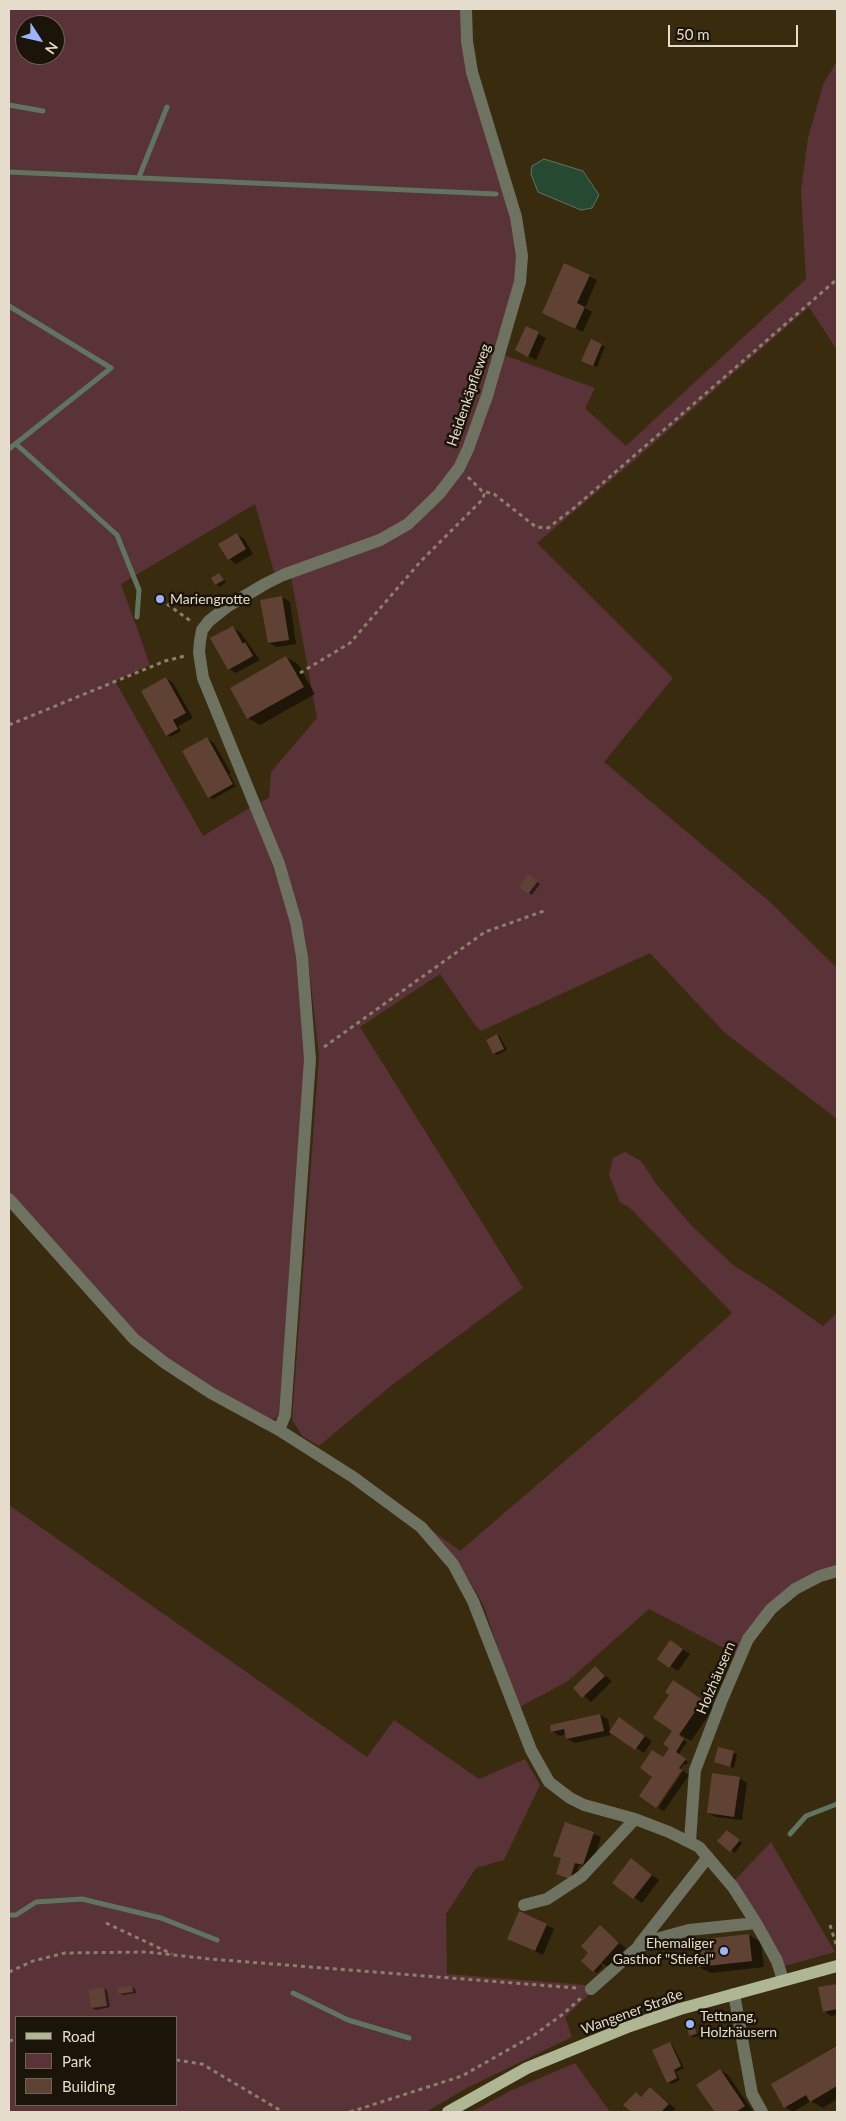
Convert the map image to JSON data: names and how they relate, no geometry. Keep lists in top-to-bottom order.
{
  "streets": {
    "main road": ["Wangener Straße"],
    "street": ["Heidenkäpfleweg", "Holzhäusern"]
  },
  "places": ["Mariengrotte", "Ehemaliger Gasthof \"Stiefel\"", "Tettnang, Holzhäusern"],
  "legend": ["Road", "Park", "Building"],
  "scale_bar": "50 m",
  "north": "bottom right"
}
